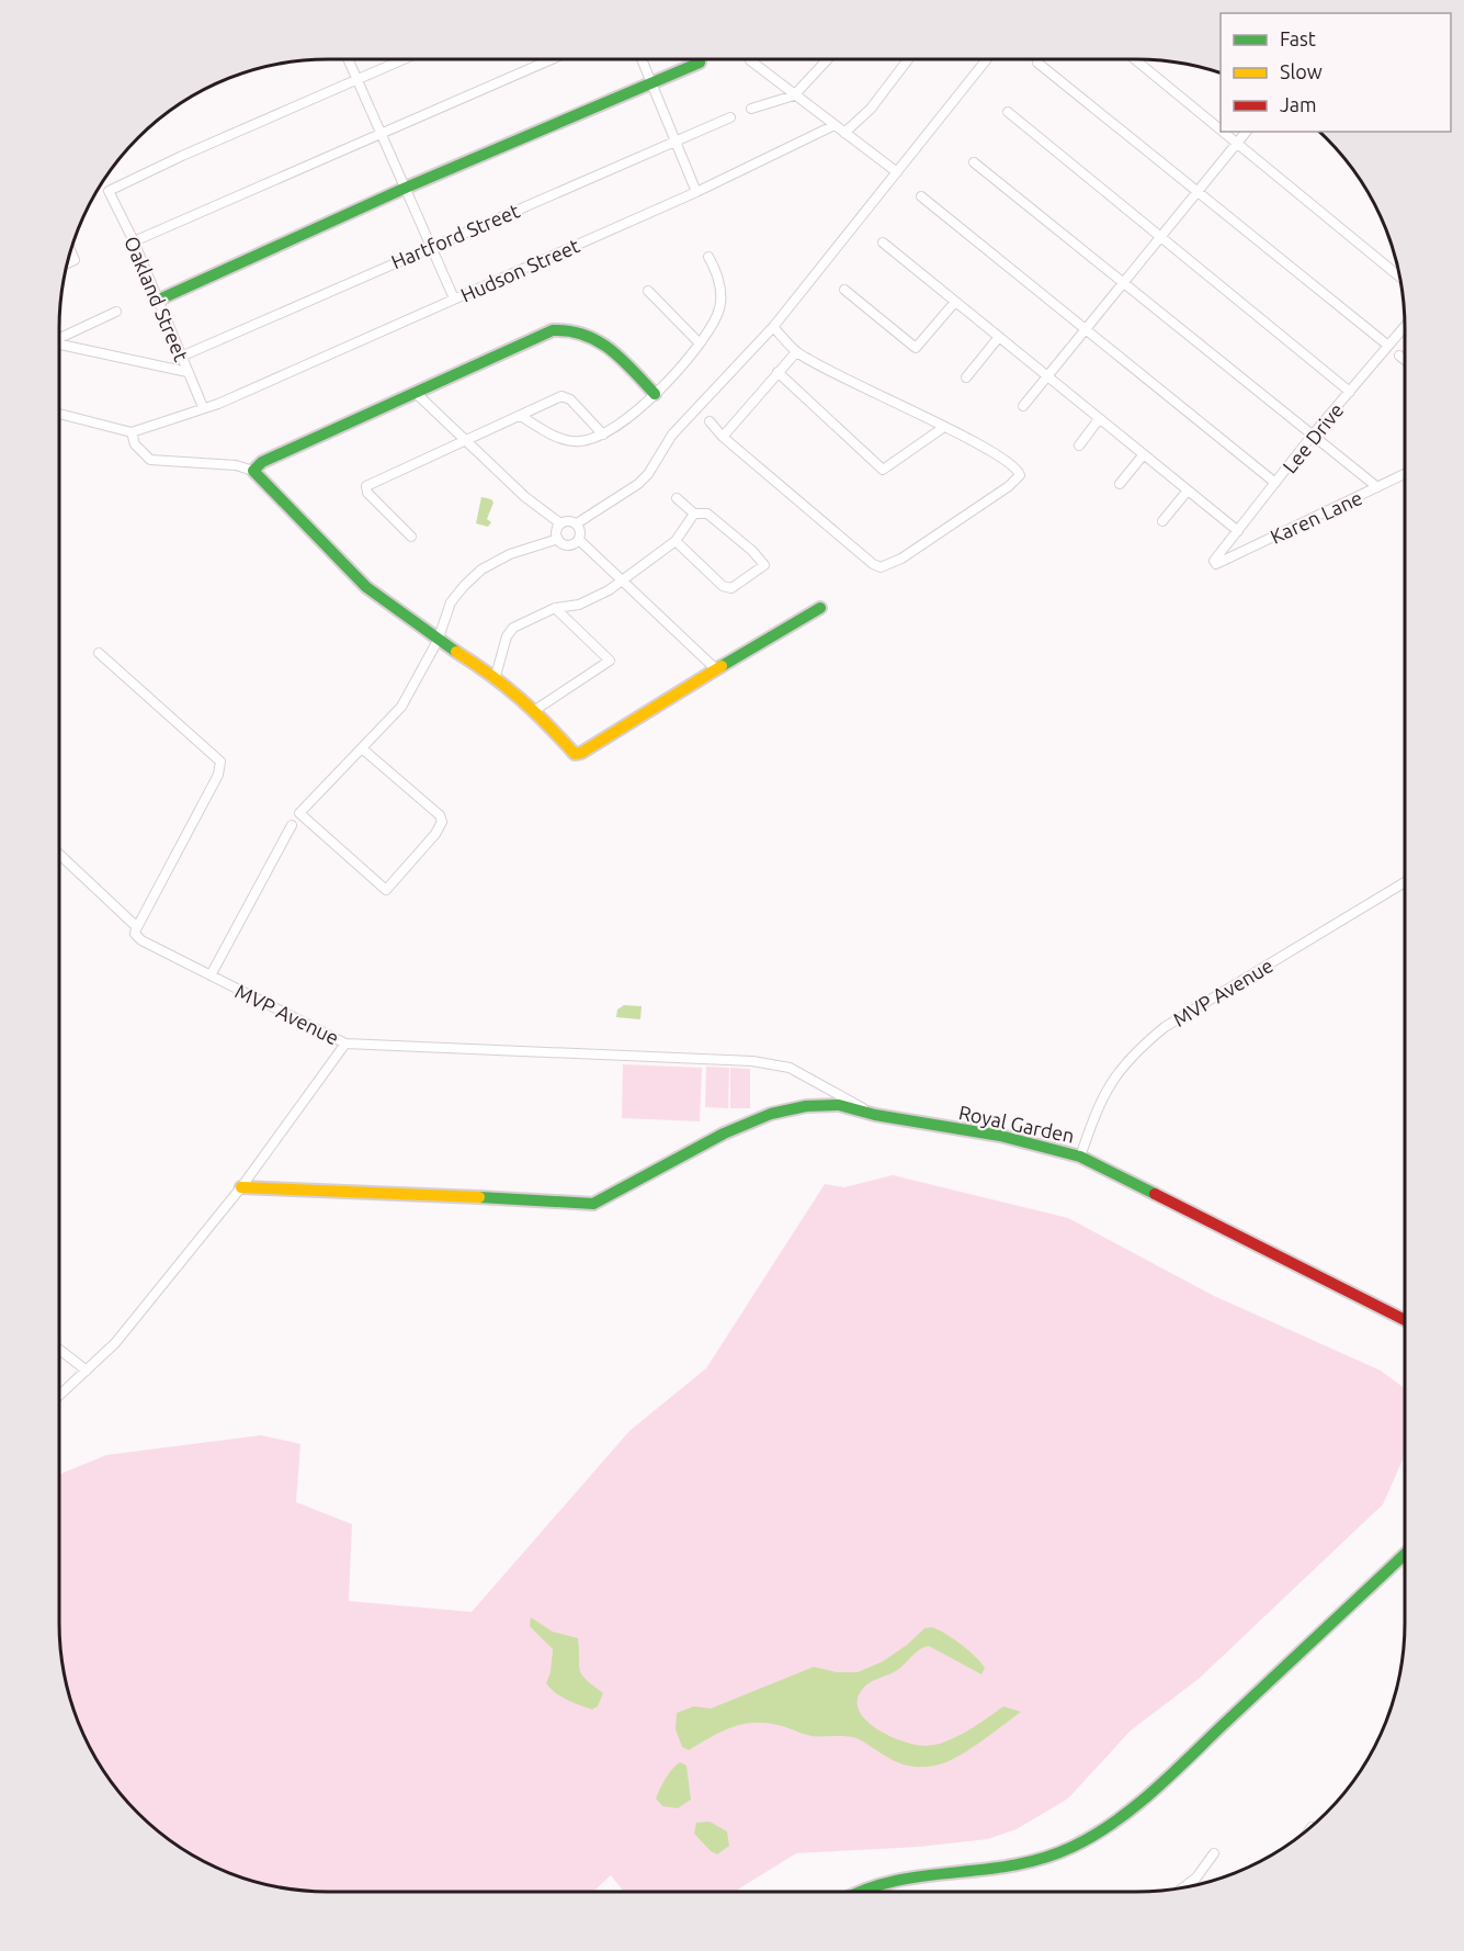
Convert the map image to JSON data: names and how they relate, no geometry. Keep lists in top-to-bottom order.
{
  "streets": {
    "street": [
      "Hartford Street",
      "Hudson Street",
      "Oakland Street",
      "Lee Drive",
      "Karen Lane",
      "MVP Avenue",
      "Royal Garden"
    ]
  },
  "crossings": [
    ["Hartford Street", "Oakland Street"],
    ["Hudson Street", "Oakland Street"],
    ["Lee Drive", "Karen Lane"],
    ["MVP Avenue", "Royal Garden"]
  ],
  "legend": ["Fast", "Slow", "Jam"]
}
